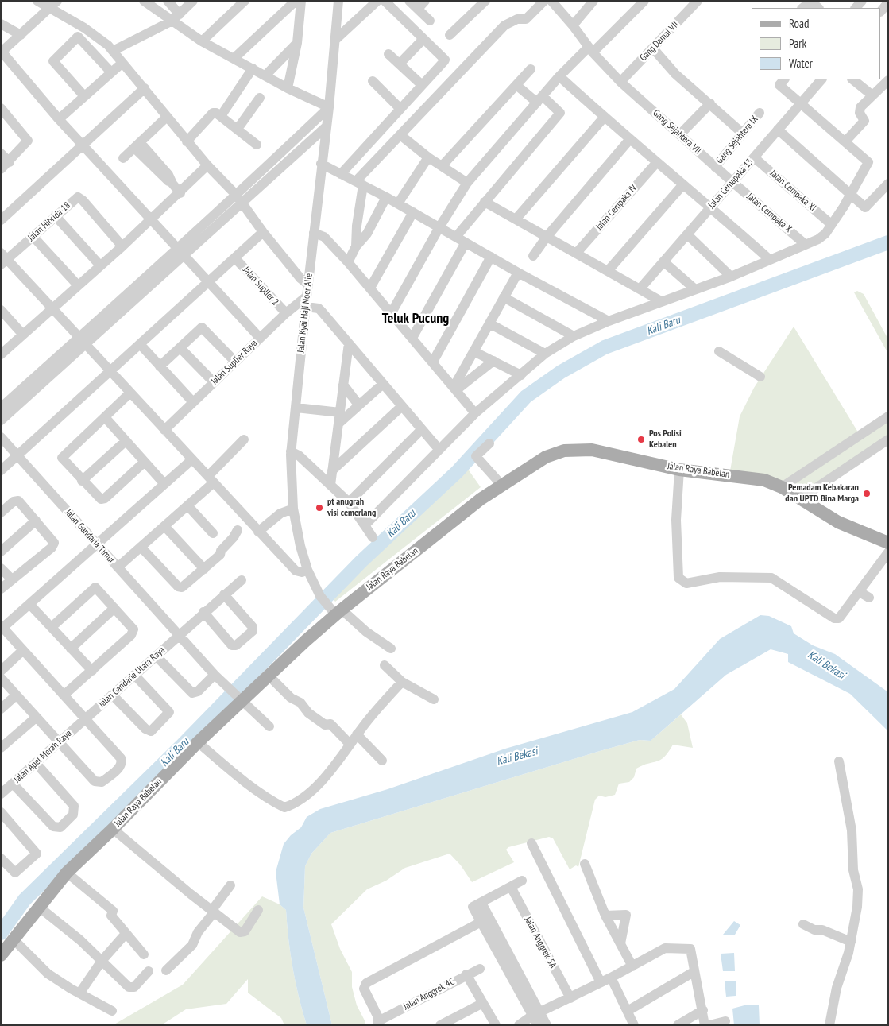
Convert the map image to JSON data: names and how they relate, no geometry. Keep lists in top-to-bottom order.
{
  "streets": {
    "main road": ["Jalan Raya Babelan"],
    "street": [
      "Gang Damai VII",
      "Gang Sejahtera VII",
      "Gang Sejahtera IX",
      "Jalan Cemapaka 13",
      "Jalan Cempaka XI",
      "Jalan Cempaka IV",
      "Jalan Cempaka X",
      "Jalan Hibrida 18",
      "Jalan Suplier 2",
      "Jalan Kyai Haji Noer Alie",
      "Jalan Suplier Raya",
      "Jalan Gandaria Timur",
      "Jalan Gandaria Utara Raya",
      "Jalan Apel Merah Raya",
      "Jalan Anggrek 5A",
      "Jalan Anggrek 4C"
    ]
  },
  "crossings": [
    ["Gang Damai VII", "Gang Sejahtera VII"],
    ["Gang Sejahtera VII", "Gang Sejahtera IX"],
    ["Gang Sejahtera VII", "Jalan Cemapaka 13"],
    ["Gang Sejahtera VII", "Jalan Cempaka X"],
    ["Jalan Cemapaka 13", "Jalan Cempaka XI"],
    ["Jalan Cemapaka 13", "Jalan Cempaka X"],
    ["Jalan Suplier 2", "Jalan Suplier Raya"],
    ["Jalan Kyai Haji Noer Alie", "Jalan Suplier Raya"],
    ["Jalan Kyai Haji Noer Alie", "Jalan Raya Babelan"],
    ["Jalan Raya Babelan", "Jalan Gandaria Timur"],
    ["Jalan Gandaria Timur", "Jalan Gandaria Utara Raya"],
    ["Jalan Gandaria Utara Raya", "Jalan Apel Merah Raya"]
  ],
  "districts": ["Teluk Pucung"],
  "water": ["Kali Baru", "Kali Bekasi"],
  "places": ["Pos Polisi Kebalen", "Pemadam Kebakaran dan UPTD Bina Marga", "pt anugrah visi cemerlang"],
  "legend": ["Road", "Park", "Water"]
}
